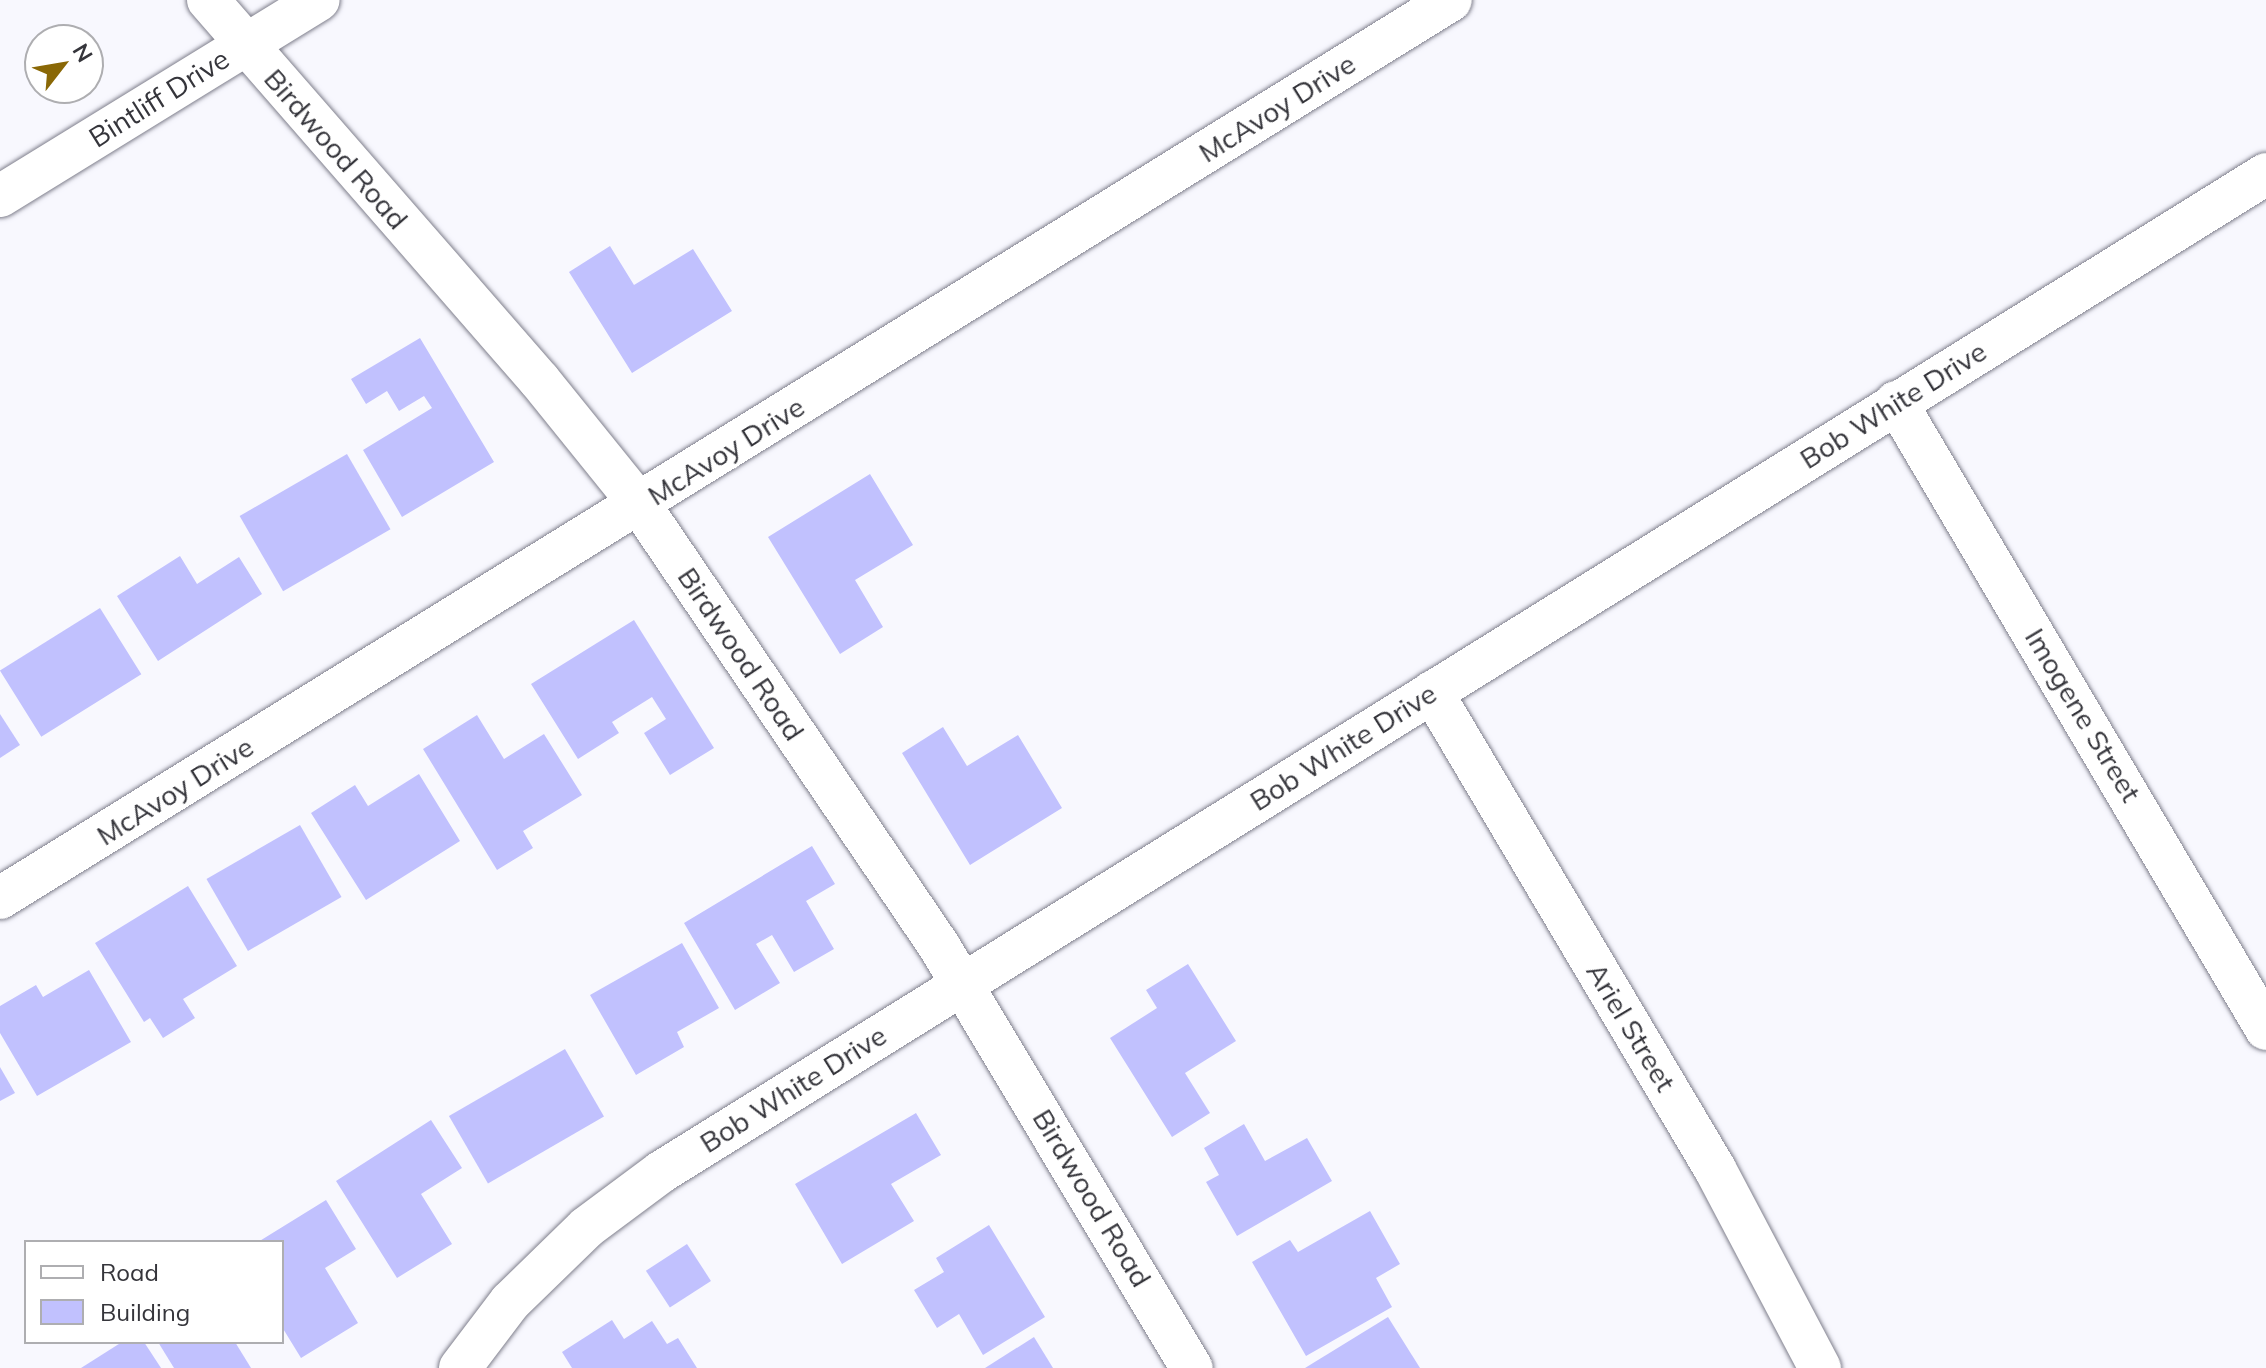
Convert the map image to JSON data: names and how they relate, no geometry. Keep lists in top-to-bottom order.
{
  "streets": {
    "street": [
      "Bintliff Drive",
      "McAvoy Drive",
      "Birdwood Road",
      "Bob White Drive",
      "Imogene Street",
      "Ariel Street"
    ]
  },
  "crossings": [
    ["Bintliff Drive", "Birdwood Road"],
    ["McAvoy Drive", "Birdwood Road"],
    ["Birdwood Road", "Bob White Drive"],
    ["Bob White Drive", "Imogene Street"],
    ["Bob White Drive", "Ariel Street"]
  ],
  "legend": ["Road", "Building"],
  "north": "top right"
}
